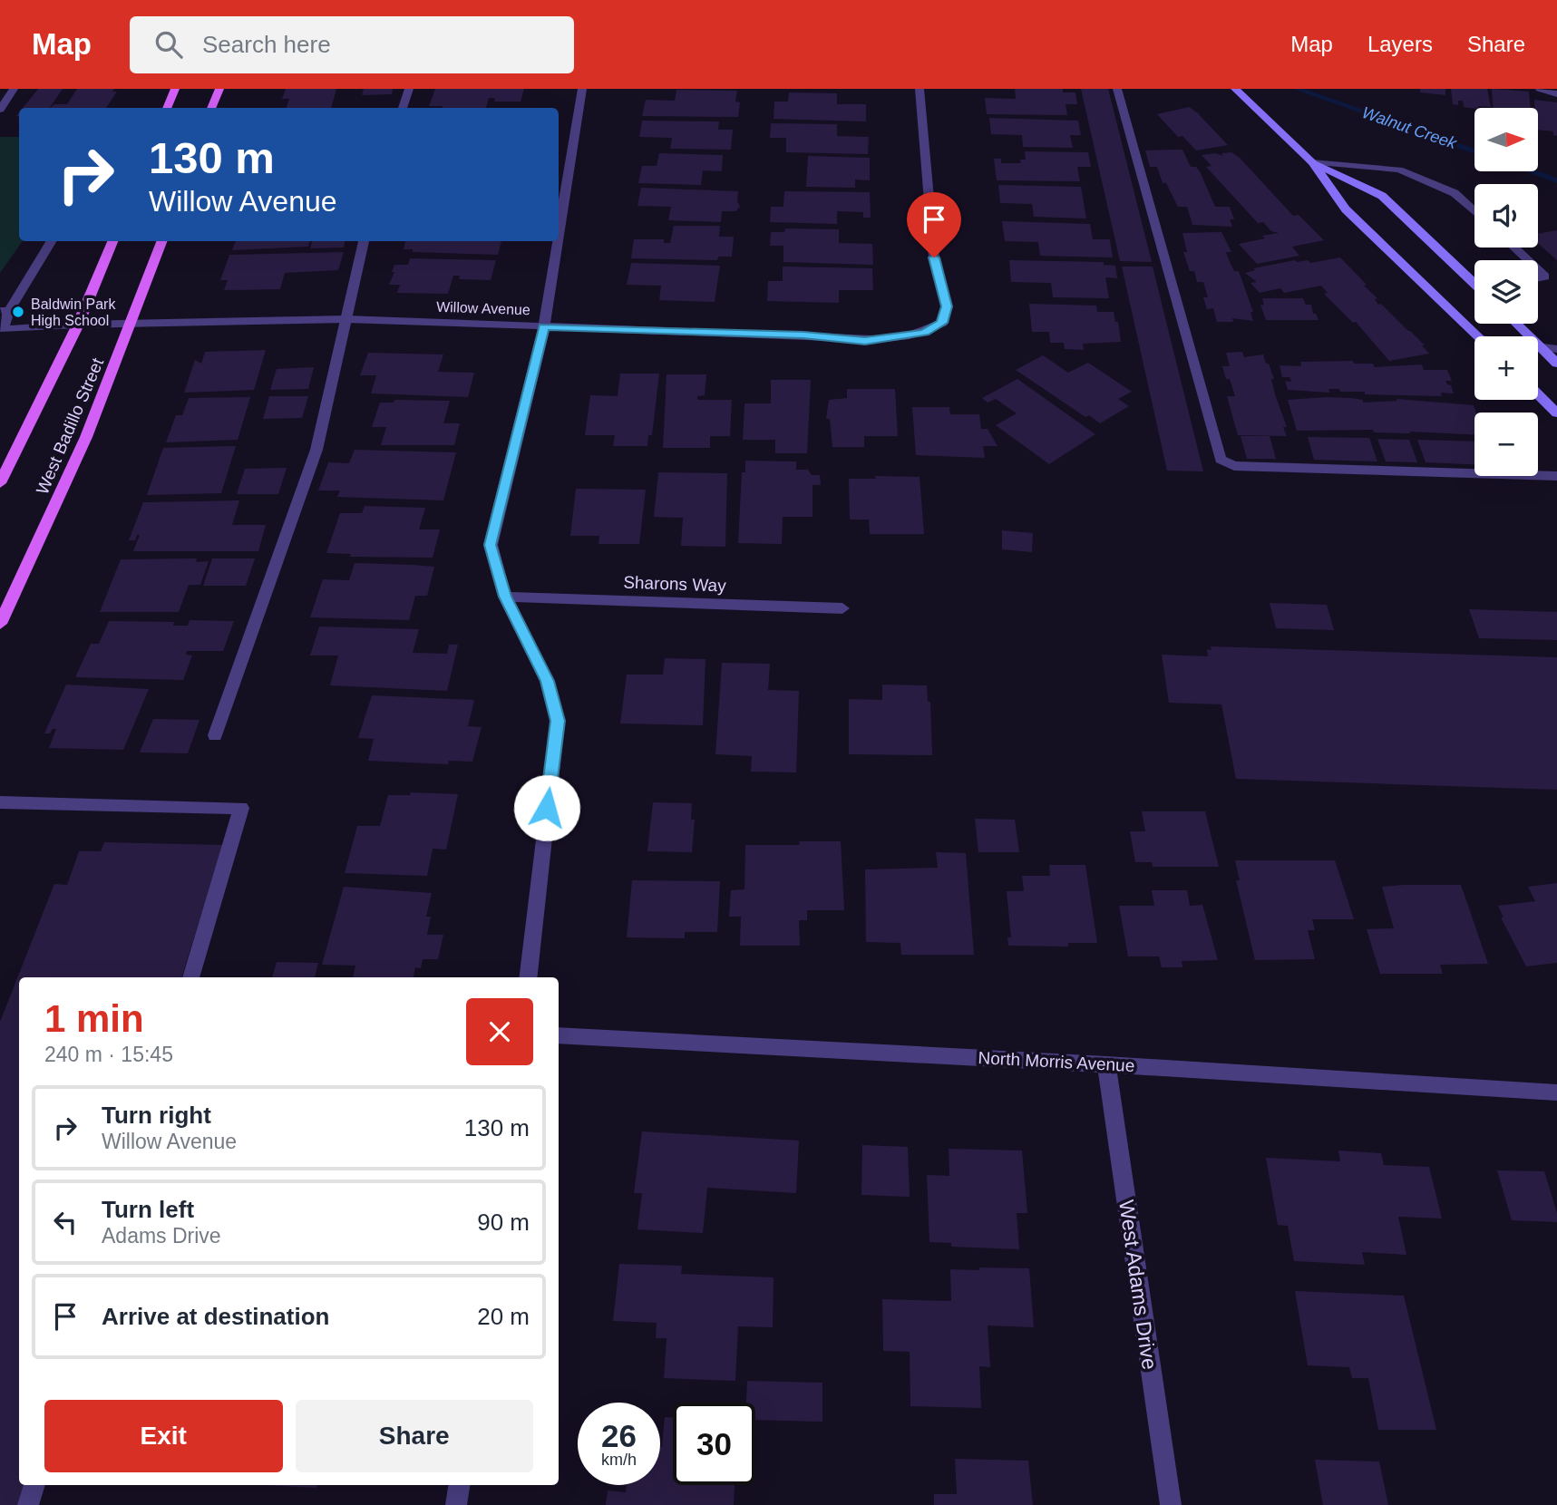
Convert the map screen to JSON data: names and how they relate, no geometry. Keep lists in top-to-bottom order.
{
  "streets": {
    "main road": ["West Badillo Street"],
    "street": [
      "Willow Avenue",
      "Sharons Way",
      "North Morris Avenue",
      "West Adams Drive"
    ]
  },
  "crossings": [
    ["Willow Avenue", "West Badillo Street"],
    ["North Morris Avenue", "West Adams Drive"]
  ],
  "water": ["Walnut Creek"],
  "places": ["Baldwin Park High School"],
  "north": "right",
  "page": {
    "header": "Map",
    "search": "Search here",
    "nav": ["Map", "Layers", "Share"],
    "map_buttons": ["+", "−"],
    "turn": ["130 m", "Willow Avenue"],
    "heading": ["1 min", "240 m · 15:45"],
    "list": [
      {
        "name": "Turn right",
        "note": "Willow Avenue",
        "value": "130 m"
      },
      {
        "name": "Turn left",
        "note": "Adams Drive",
        "value": "90 m"
      },
      {
        "name": "Arrive at destination",
        "value": "20 m"
      }
    ],
    "buttons": ["Exit", "Share"],
    "speed": "26 km/h",
    "limit": "30"
  }
}
